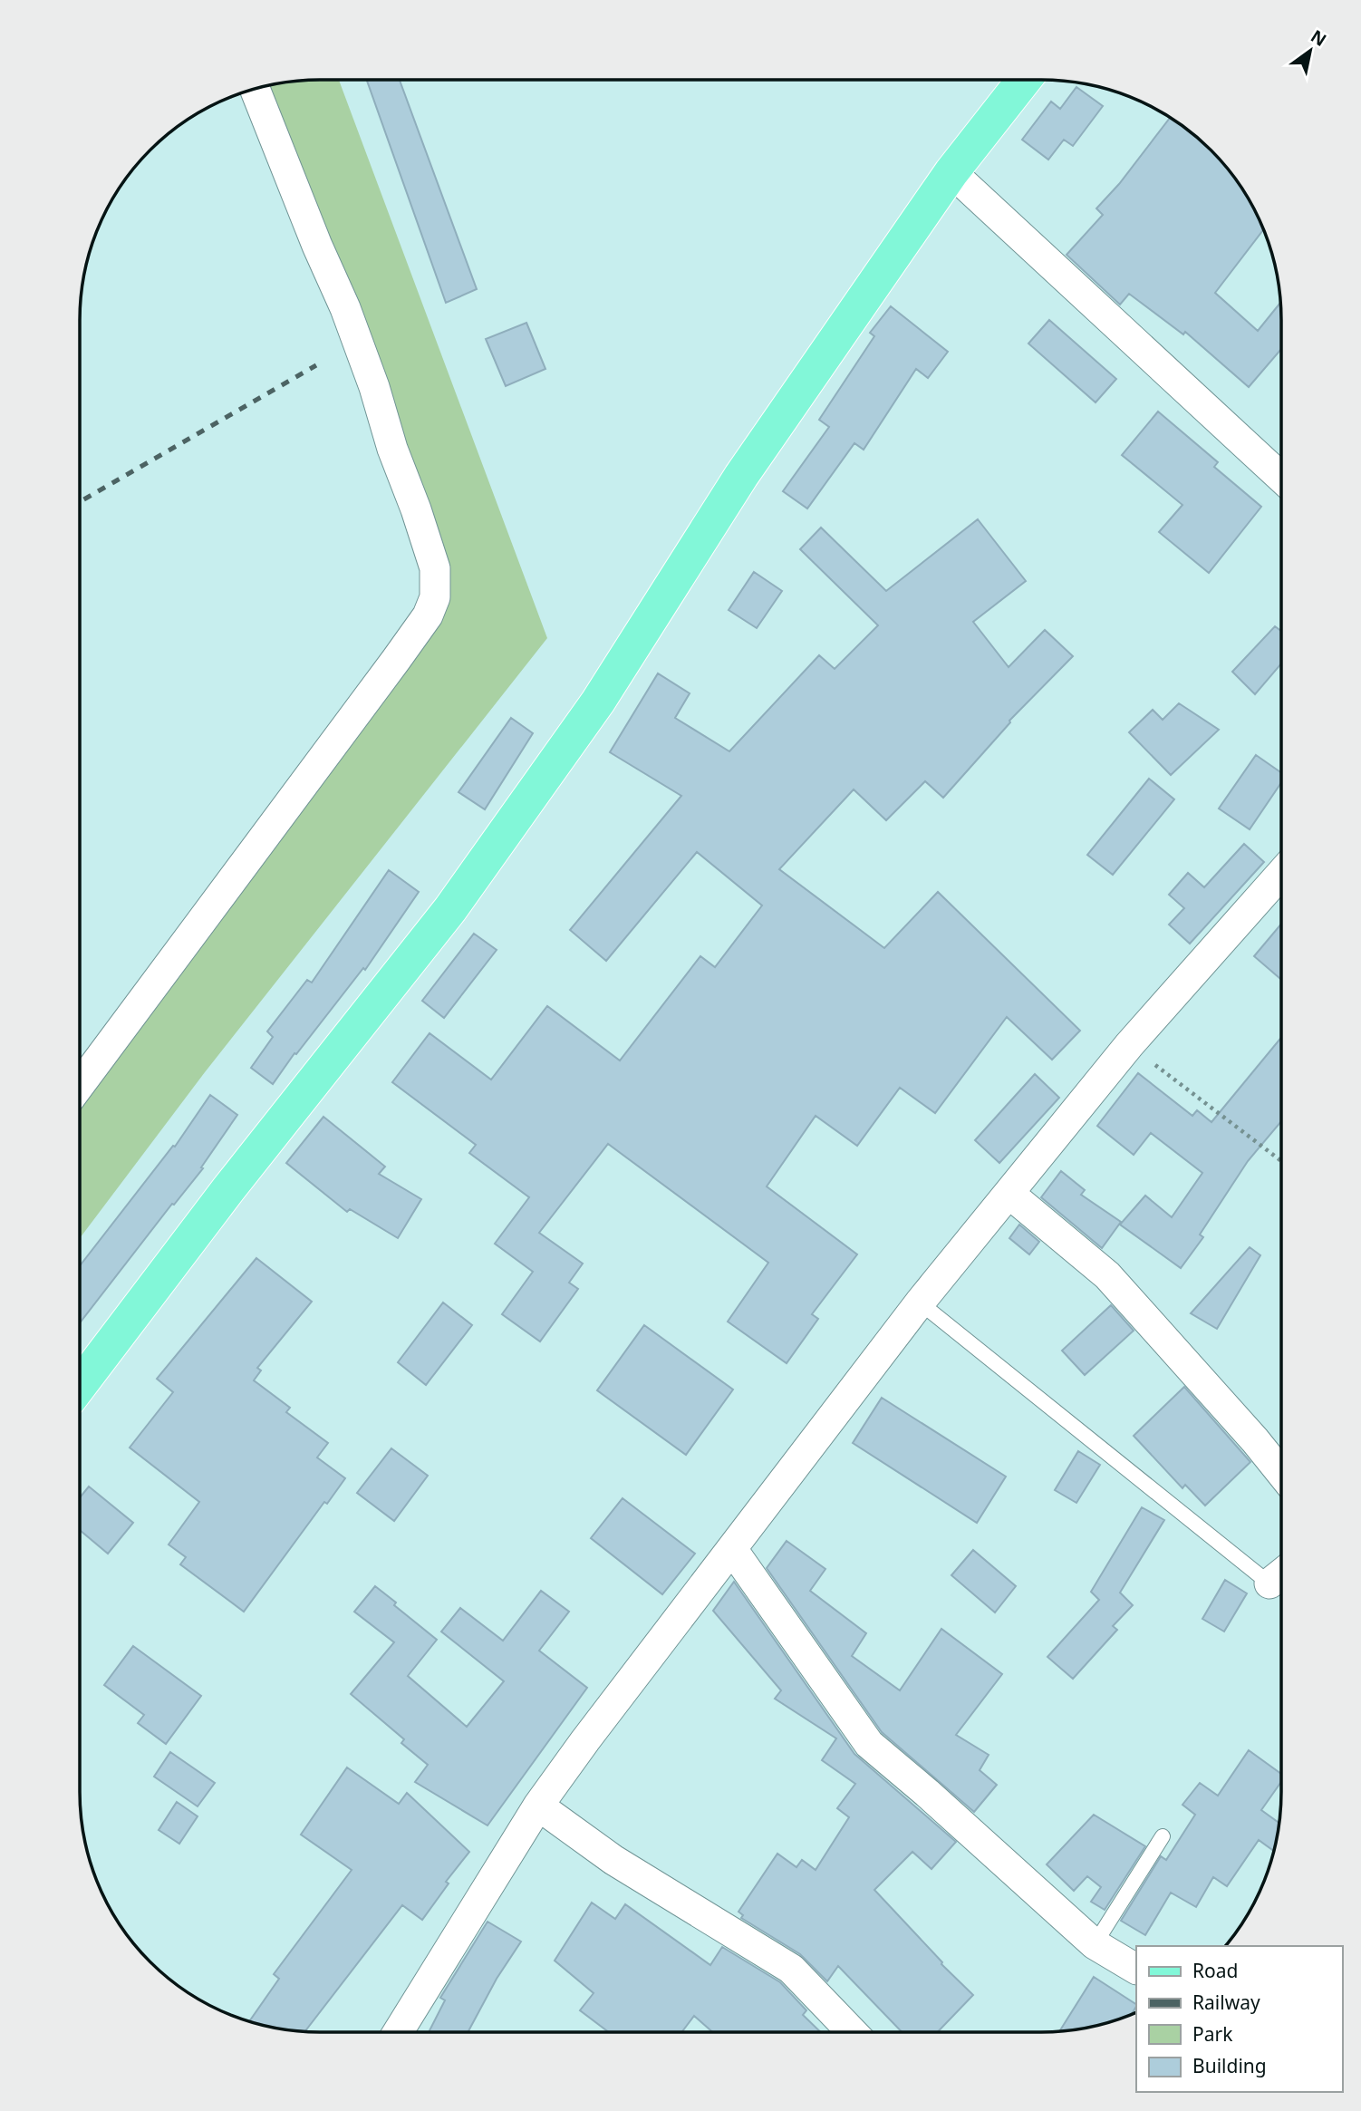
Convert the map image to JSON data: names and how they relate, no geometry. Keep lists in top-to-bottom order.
{
  "legend": [
    "Road",
    "Railway",
    "Park",
    "Building"
  ],
  "north": "top right"
}
